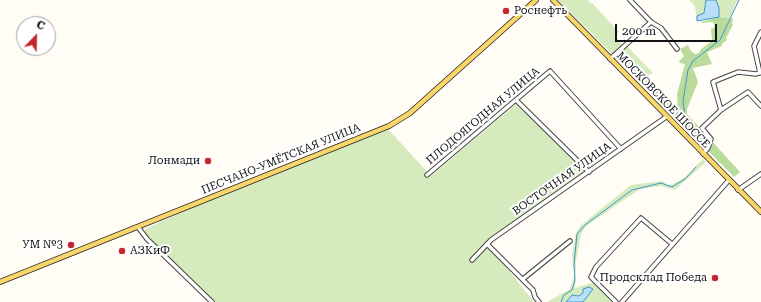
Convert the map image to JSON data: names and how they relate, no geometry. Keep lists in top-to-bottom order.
{
  "streets": {
    "main road": ["МОСКОВСКОЕ ШОССЕ", "ПЕСЧАНО-УМЁТСКАЯ УЛИЦА"],
    "street": ["ПЛОДОЯГОДНАЯ УЛИЦА", "ВОСТОЧНАЯ УЛИЦА"]
  },
  "crossings": [
    ["МОСКОВСКОЕ ШОССЕ", "ВОСТОЧНАЯ УЛИЦА"],
    ["ПЛОДОЯГОДНАЯ УЛИЦА", "ВОСТОЧНАЯ УЛИЦА"]
  ],
  "places": [
    "Роснефть",
    "Лонмади",
    "УМ №3",
    "АЗКиФ",
    "Продсклад Победа"
  ],
  "scale_bar": "200 m",
  "north": "top right"
}
